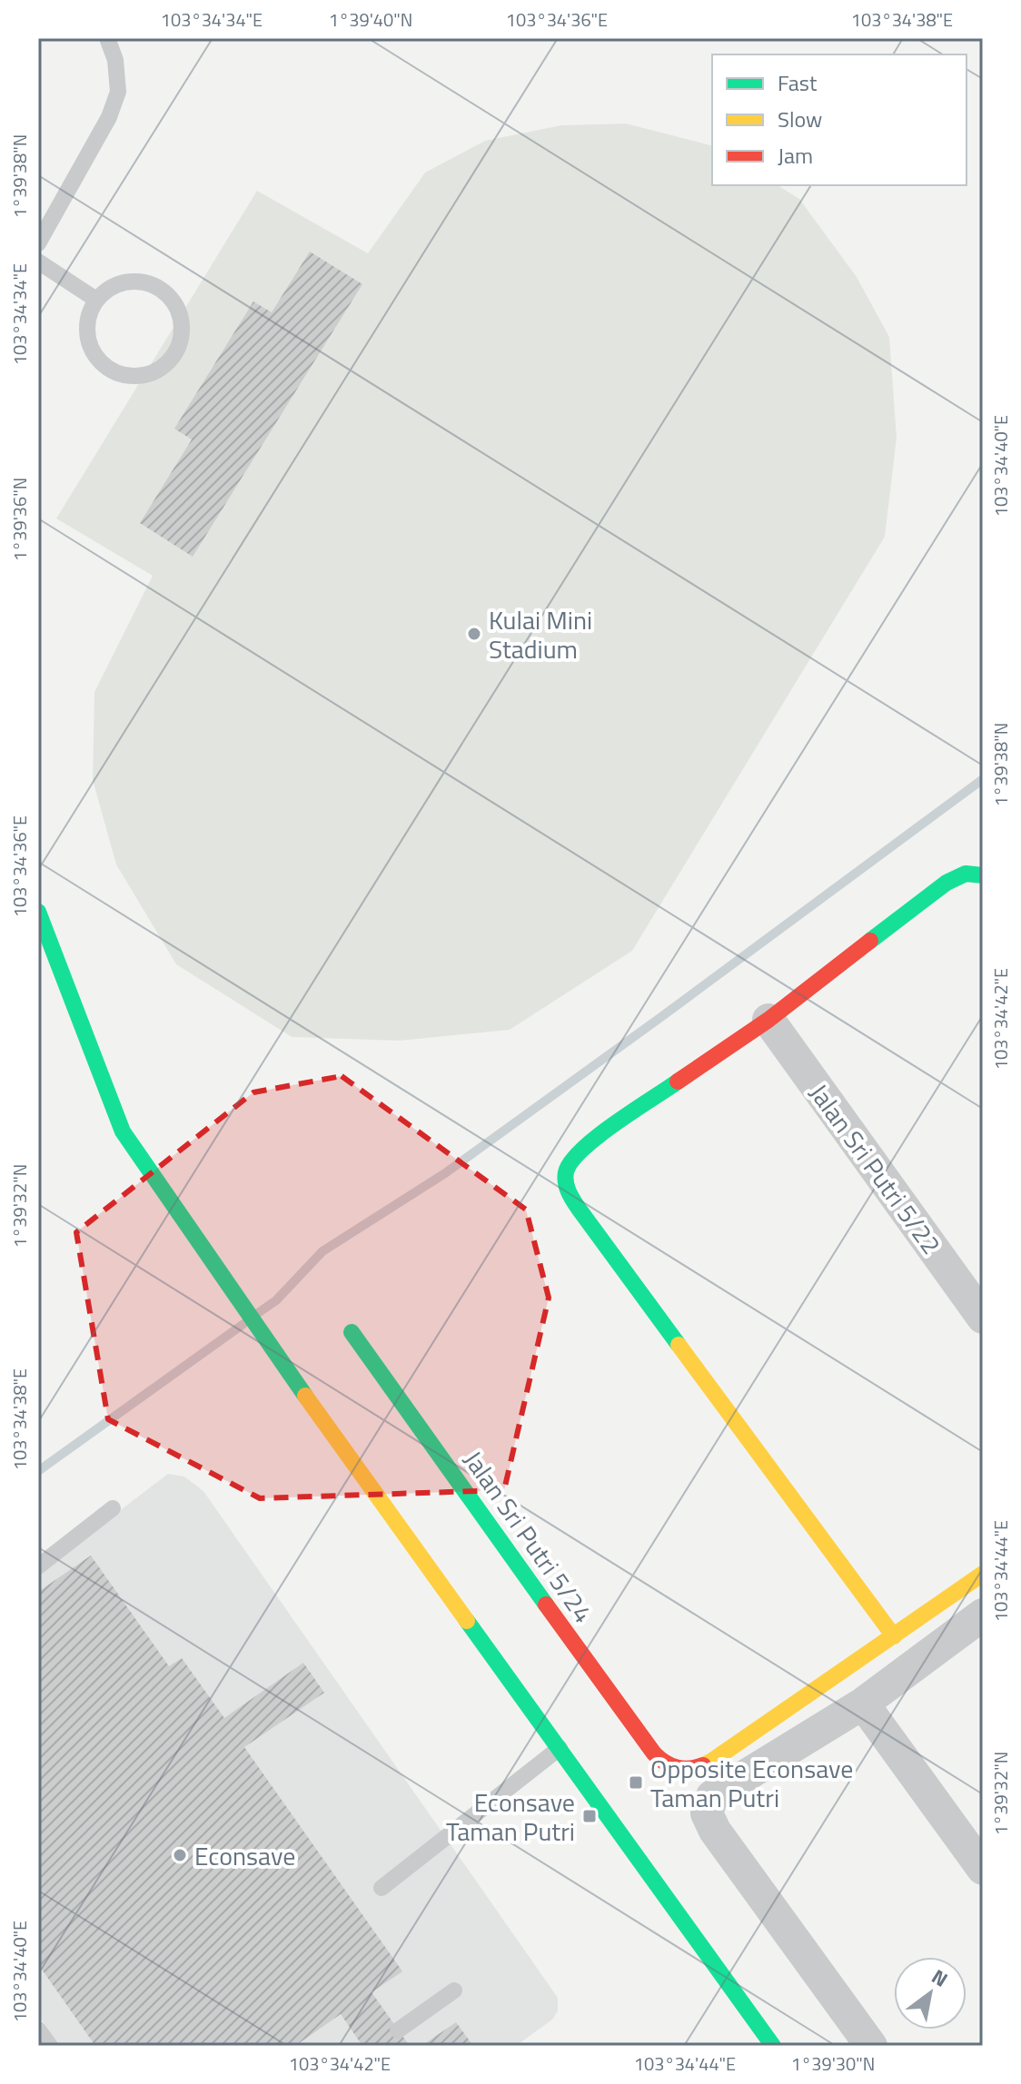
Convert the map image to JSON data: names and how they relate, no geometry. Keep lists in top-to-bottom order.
{
  "streets": {
    "street": ["Jalan Sri Putri 5/22", "Jalan Sri Putri 5/24"]
  },
  "places": {
    "other": ["Kulai Mini Stadium", "Econsave"],
    "transit": ["Opposite Econsave Taman Putri", "Econsave Taman Putri"]
  },
  "legend": ["Fast", "Slow", "Jam"],
  "north": "top right",
  "coordinates": [
    "103°34'34\"E",
    "1°39'40\"N",
    "103°34'36\"E",
    "103°34'38\"E",
    "1°39'38\"N",
    "103°34'40\"E",
    "1°39'36\"N",
    "103°34'42\"E",
    "1°39'32\"N",
    "103°34'44\"E",
    "1°39'30\"N"
  ]
}
